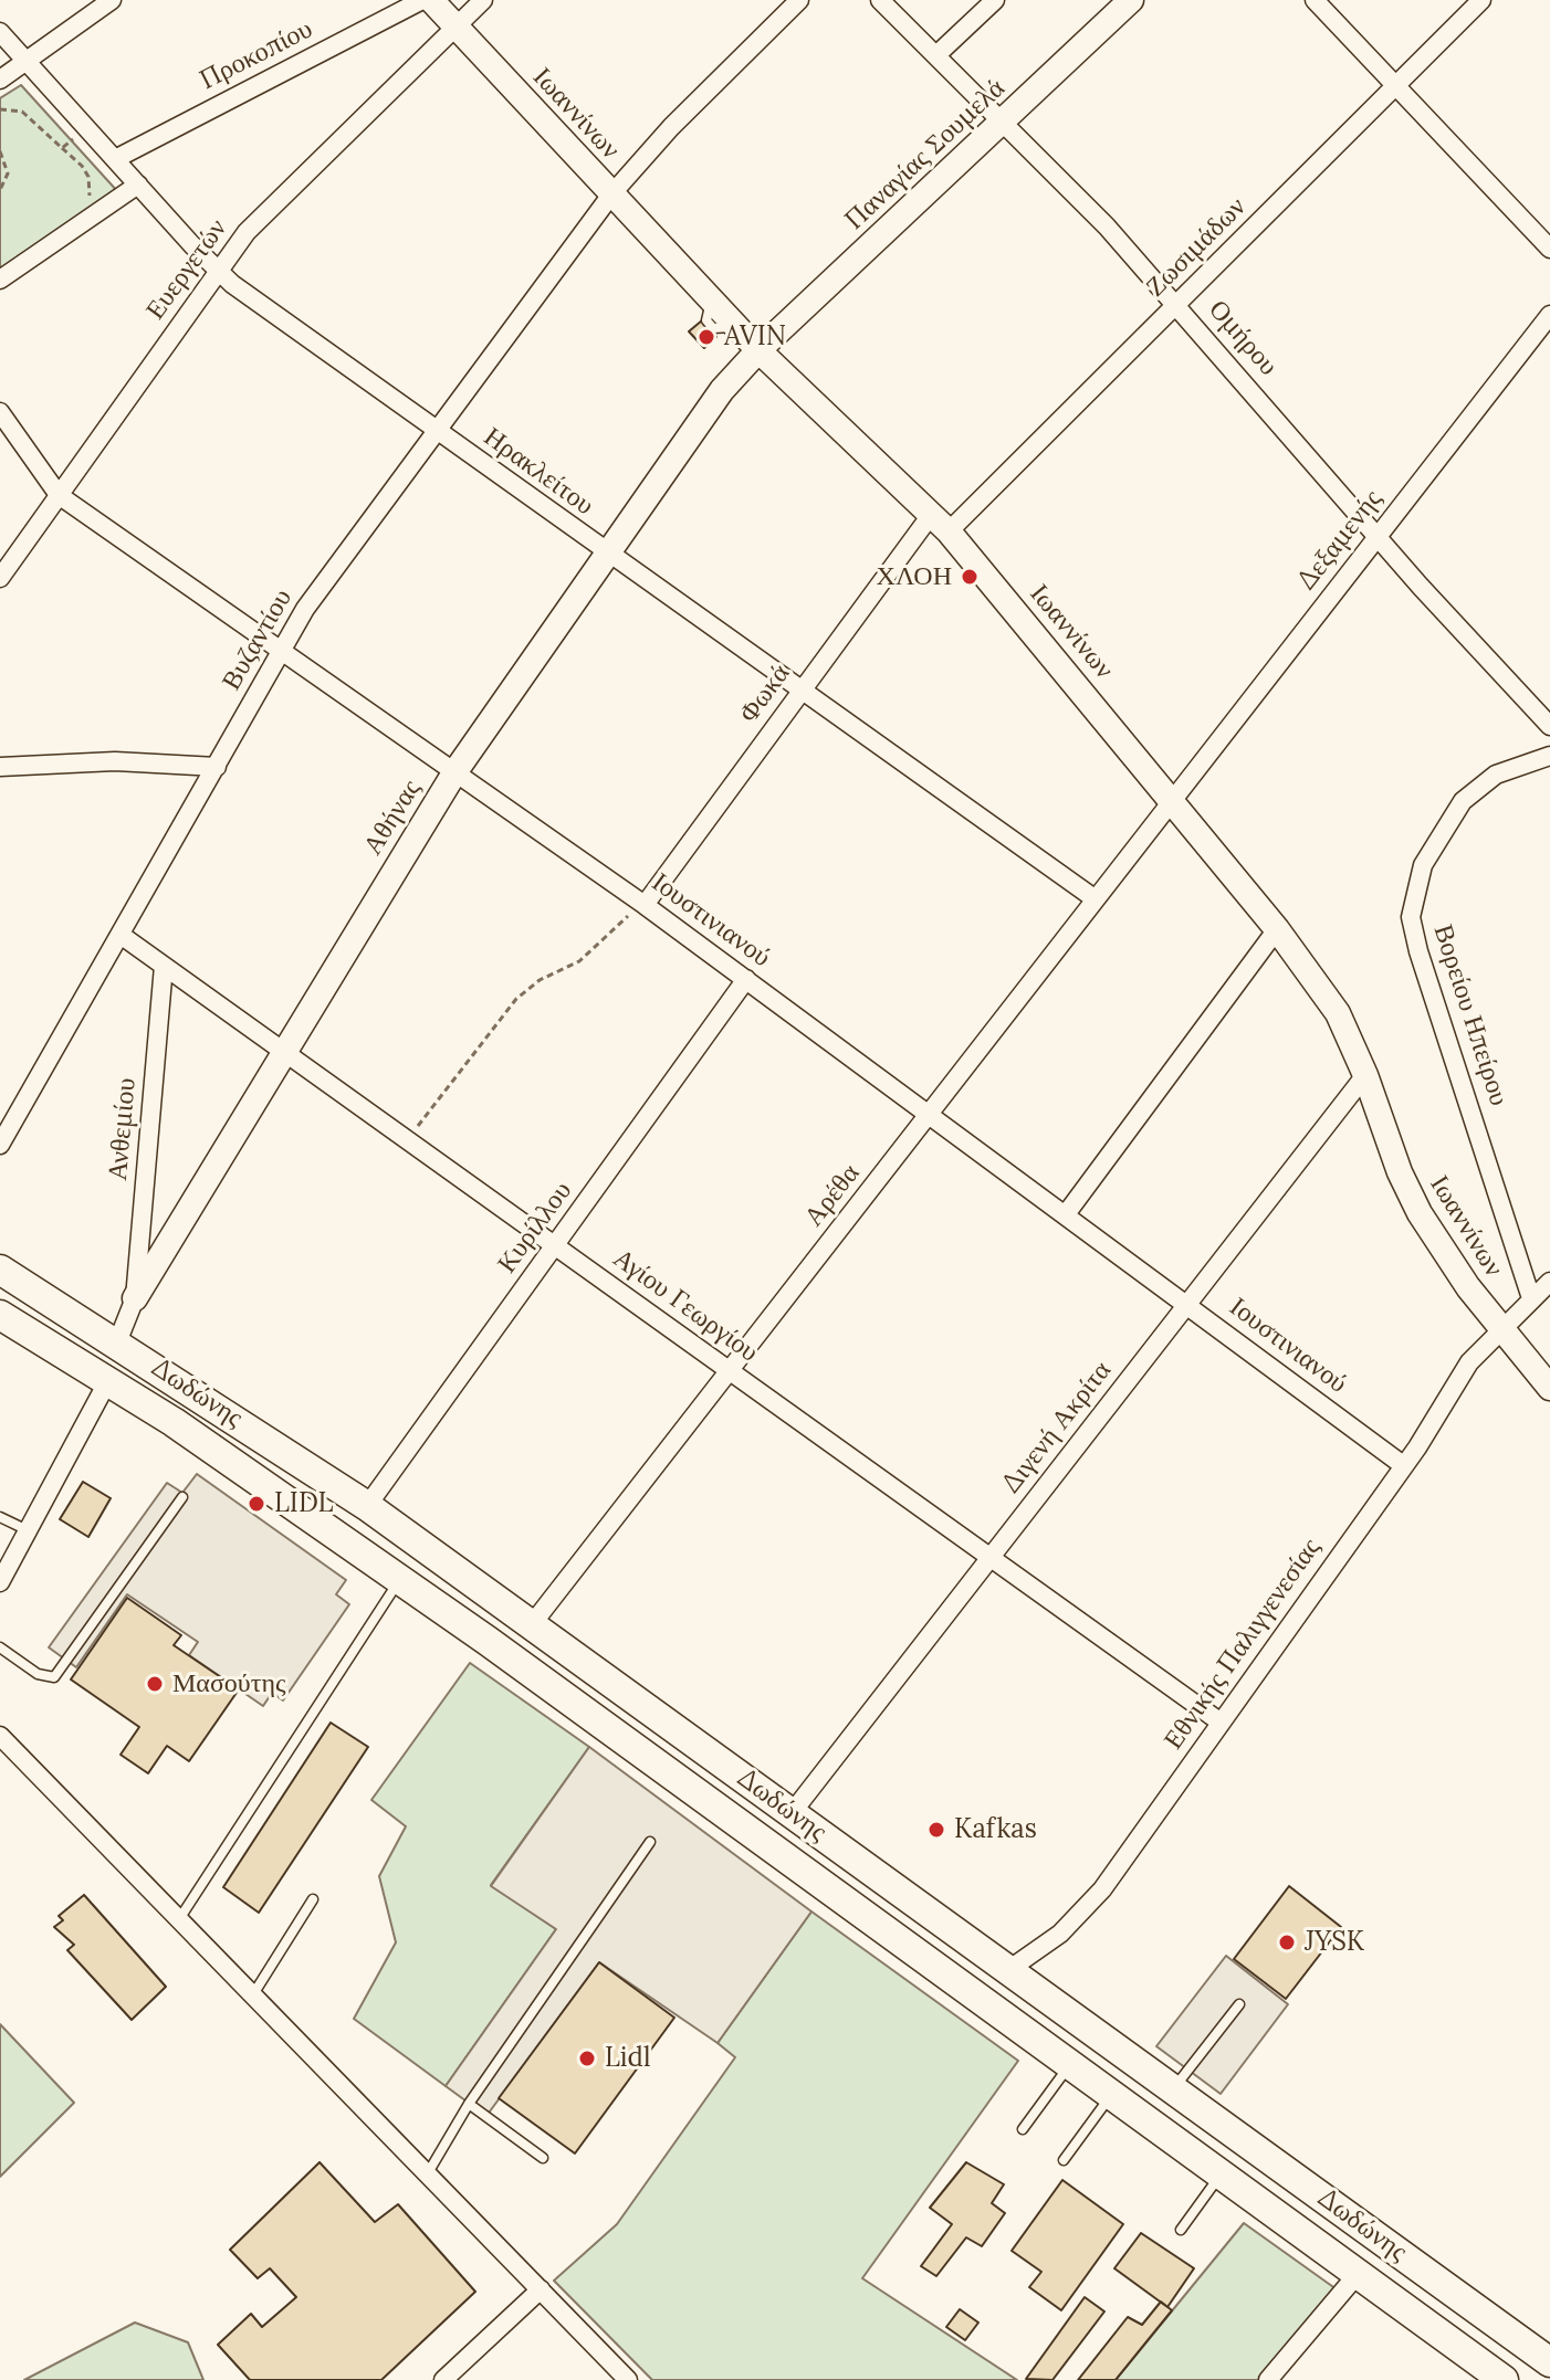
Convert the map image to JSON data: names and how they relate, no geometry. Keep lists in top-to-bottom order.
{
  "streets": {
    "main road": [
      "Ιωαννίνων",
      "Παναγίας Σουμελά",
      "Αθήνας",
      "Δωδώνης"
    ],
    "street": [
      "Προκοπίου",
      "Ζωσιμάδων",
      "Ευεργετών",
      "Ομήρου",
      "Ηρακλείτου",
      "Δεξαμενής",
      "Βυζαντίου",
      "Φωκά",
      "Ιουστινιανού",
      "Βορείου Ηπείρου",
      "Ανθεμίου",
      "Αρέθα",
      "Κυρίλλου",
      "Αγίου Γεωργίου",
      "Διγενή Ακρίτα",
      "Εθνικής Παλιγγενεσίας"
    ]
  },
  "crossings": [
    ["Προκοπίου", "Ηρακλείτου"],
    ["Ιωαννίνων", "Παναγίας Σουμελά"],
    ["Ιωαννίνων", "Ζωσιμάδων"],
    ["Ιωαννίνων", "Ευεργετών"],
    ["Ιωαννίνων", "Δεξαμενής"],
    ["Ιωαννίνων", "Βυζαντίου"],
    ["Ιωαννίνων", "Φωκά"],
    ["Ιωαννίνων", "Αθήνας"],
    ["Ιωαννίνων", "Αρέθα"],
    ["Ιωαννίνων", "Διγενή Ακρίτα"],
    ["Ιωαννίνων", "Εθνικής Παλιγγενεσίας"],
    ["Παναγίας Σουμελά", "Ομήρου"],
    ["Παναγίας Σουμελά", "Αθήνας"],
    ["Ζωσιμάδων", "Ομήρου"],
    ["Ζωσιμάδων", "Φωκά"],
    ["Ευεργετών", "Ηρακλείτου"],
    ["Ευεργετών", "Ιουστινιανού"],
    ["Ομήρου", "Δεξαμενής"],
    ["Ηρακλείτου", "Βυζαντίου"],
    ["Ηρακλείτου", "Φωκά"],
    ["Ηρακλείτου", "Αθήνας"],
    ["Ηρακλείτου", "Αρέθα"],
    ["Δεξαμενής", "Αρέθα"],
    ["Βυζαντίου", "Ιουστινιανού"],
    ["Βυζαντίου", "Αγίου Γεωργίου"],
    ["Φωκά", "Ιουστινιανού"],
    ["Αθήνας", "Ιουστινιανού"],
    ["Αθήνας", "Ανθεμίου"],
    ["Αθήνας", "Αγίου Γεωργίου"],
    ["Αθήνας", "Δωδώνης"],
    ["Ιουστινιανού", "Αρέθα"],
    ["Ιουστινιανού", "Κυρίλλου"],
    ["Ιουστινιανού", "Διγενή Ακρίτα"],
    ["Ιουστινιανού", "Εθνικής Παλιγγενεσίας"],
    ["Βορείου Ηπείρου", "Εθνικής Παλιγγενεσίας"],
    ["Ανθεμίου", "Αγίου Γεωργίου"],
    ["Αρέθα", "Αγίου Γεωργίου"],
    ["Αρέθα", "Δωδώνης"],
    ["Κυρίλλου", "Αγίου Γεωργίου"],
    ["Κυρίλλου", "Δωδώνης"],
    ["Αγίου Γεωργίου", "Διγενή Ακρίτα"],
    ["Αγίου Γεωργίου", "Εθνικής Παλιγγενεσίας"],
    ["Δωδώνης", "Διγενή Ακρίτα"],
    ["Δωδώνης", "Εθνικής Παλιγγενεσίας"]
  ],
  "places": [
    "AVIN",
    "ΧΛΟΗ",
    "LIDL",
    "Μασούτης",
    "Kafkas",
    "JYSK",
    "Lidl"
  ]
}
